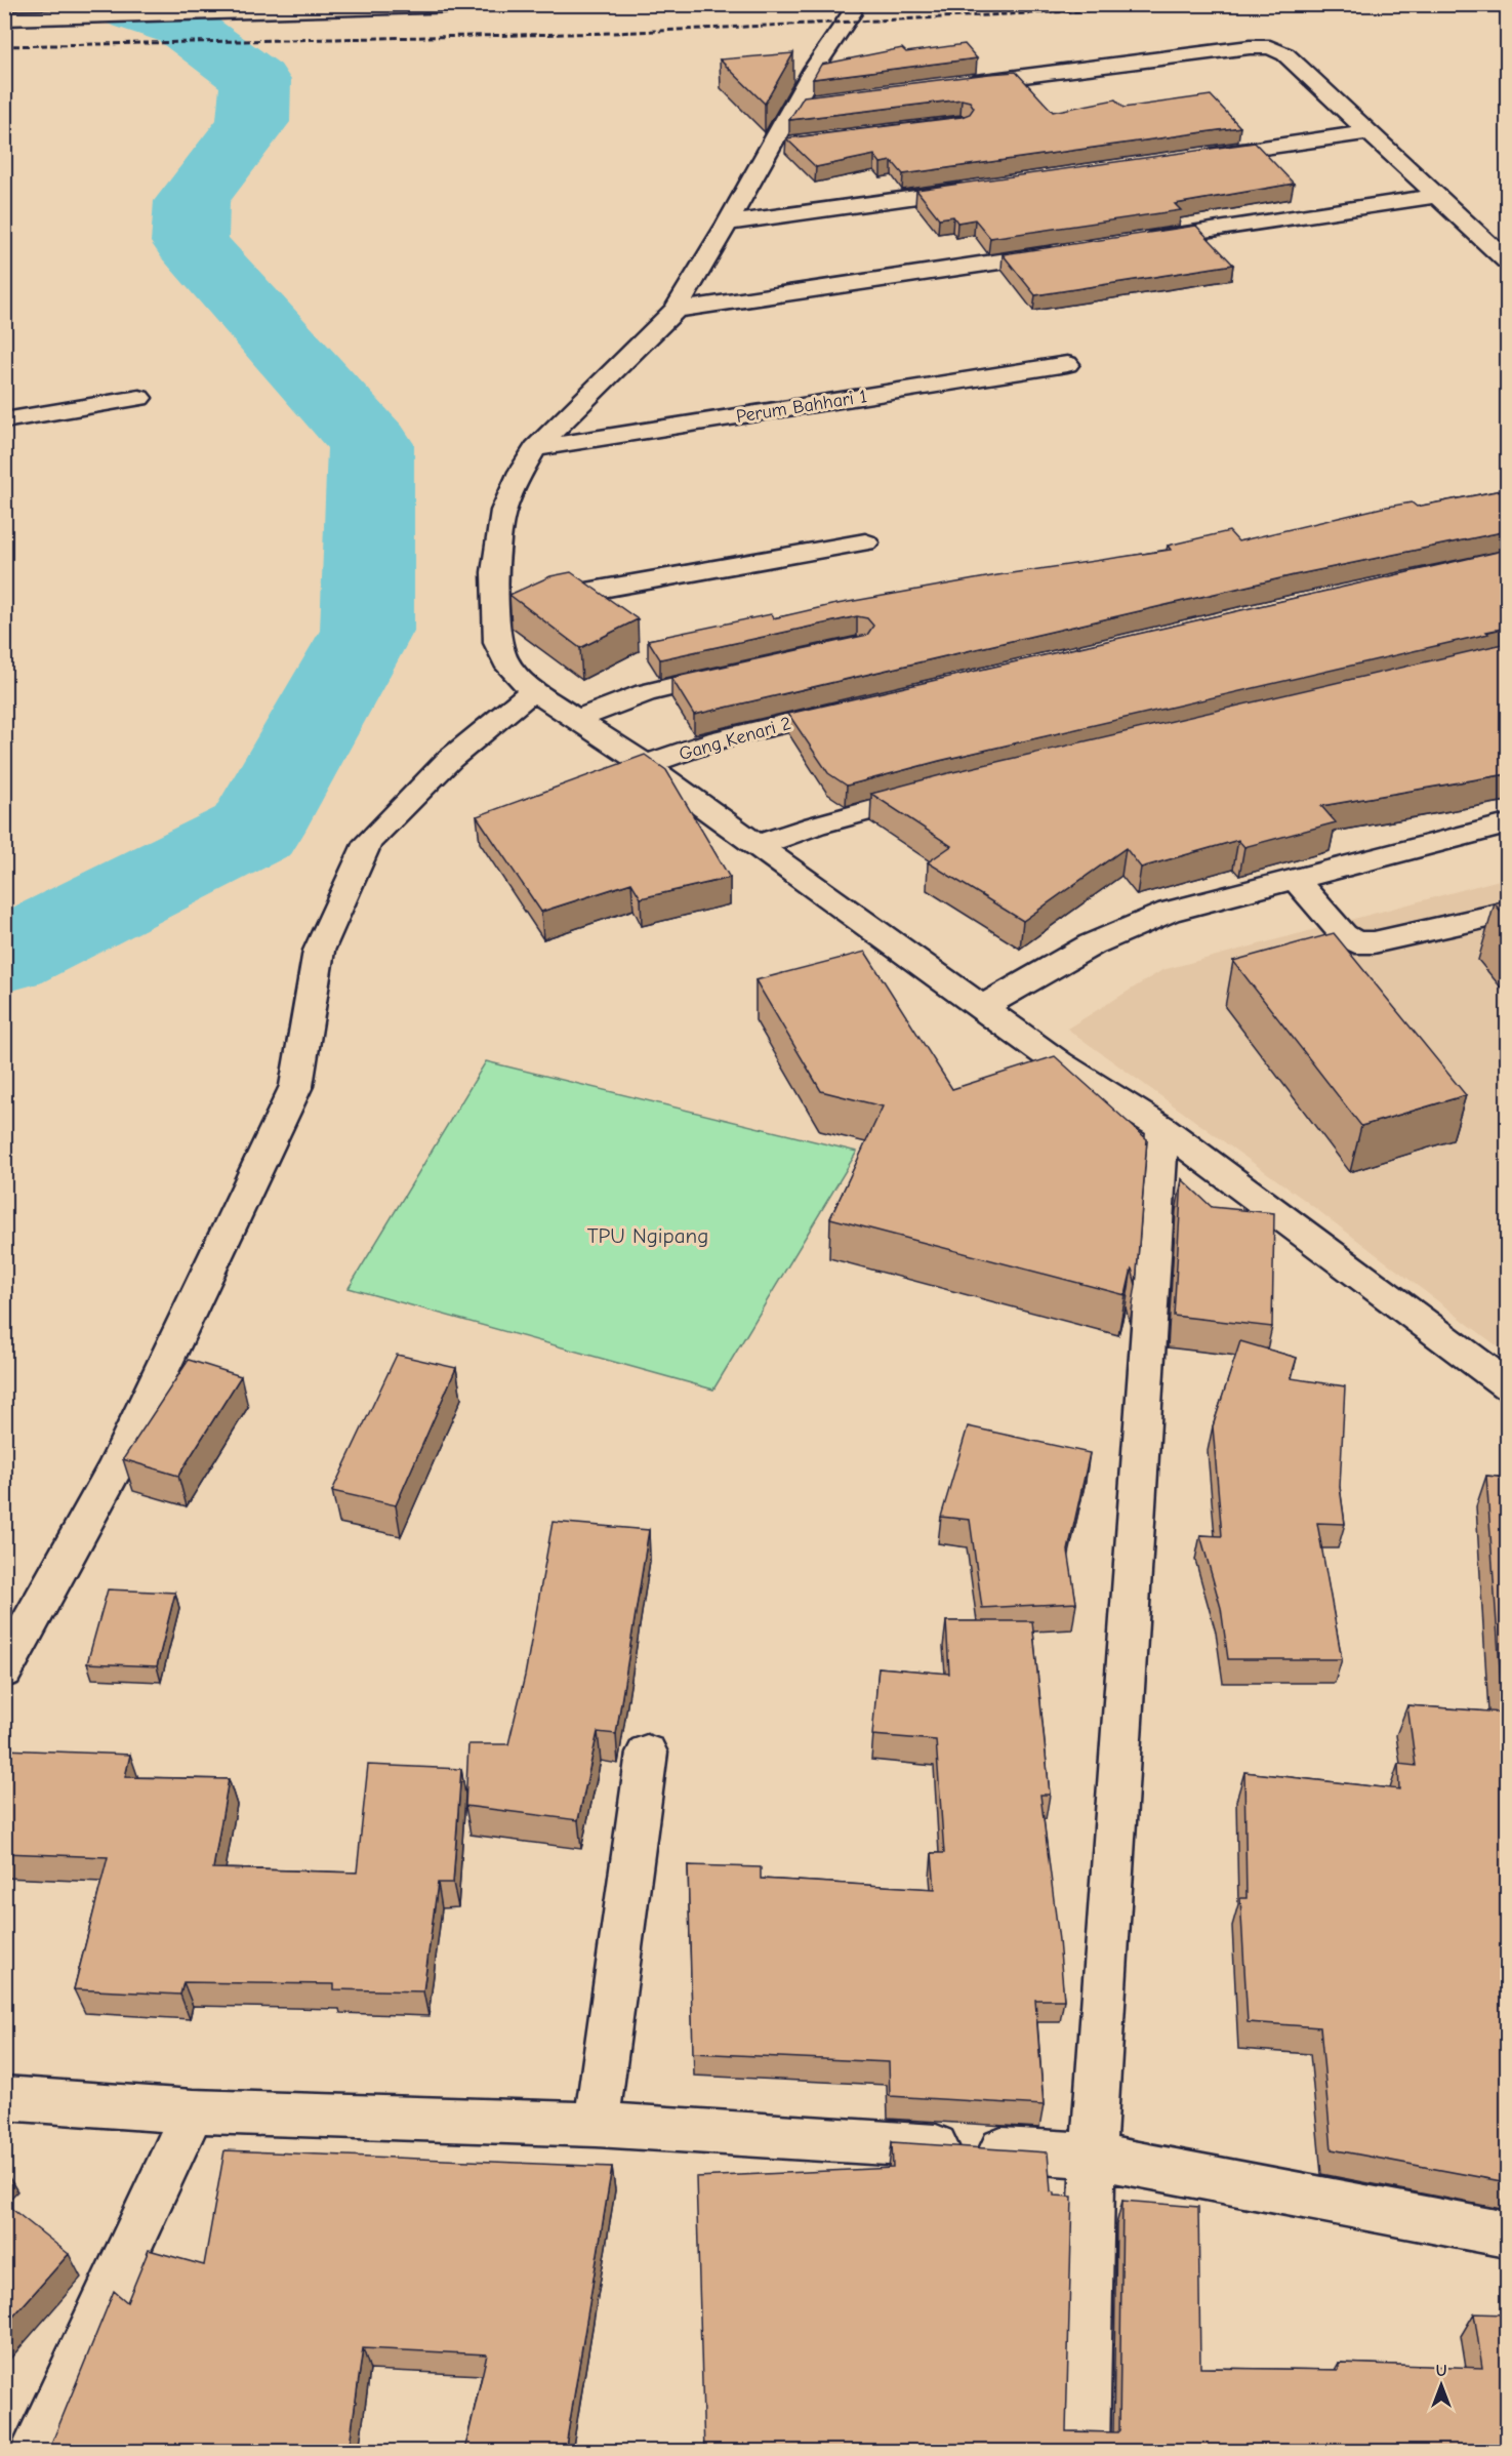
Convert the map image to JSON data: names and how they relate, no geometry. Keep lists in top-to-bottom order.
{
  "streets": {
    "main road": ["Perum Bahhari 1", "Gang Kenari 2"]
  },
  "parks": ["TPU Ngipang"],
  "north": "top"
}
